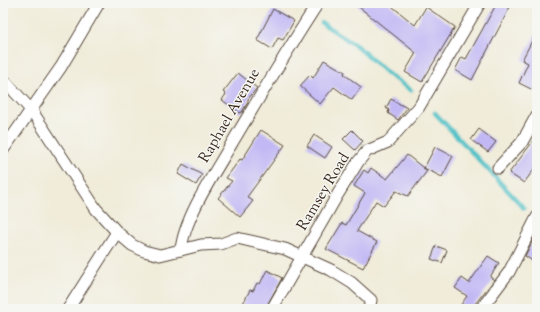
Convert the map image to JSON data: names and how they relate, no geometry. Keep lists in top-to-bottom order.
{
  "streets": {
    "street": ["Raphael Avenue", "Ramsey Road"]
  }
}
